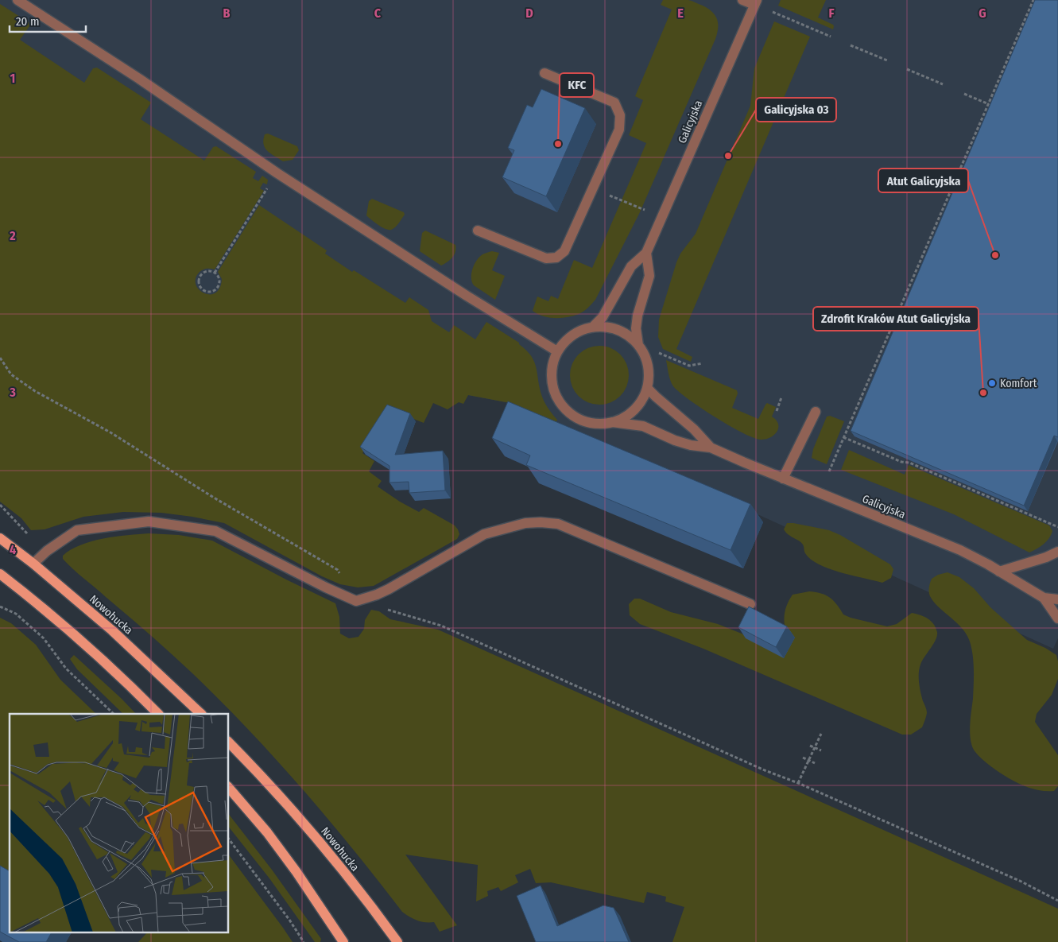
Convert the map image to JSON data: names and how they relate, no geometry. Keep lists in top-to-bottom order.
{
  "streets": {
    "main road": ["Nowohucka"],
    "street": ["Galicyjska"]
  },
  "places": [
    "KFC",
    "Galicyjska 03",
    "Atut Galicyjska",
    "Komfort",
    "Zdrofit Kraków Atut Galicyjska"
  ],
  "scale_bar": "20 m",
  "grid": {
    "columns": [
      "B",
      "C",
      "D",
      "E",
      "F",
      "G"
    ],
    "rows": [
      "1",
      "2",
      "3",
      "4"
    ]
  }
}
